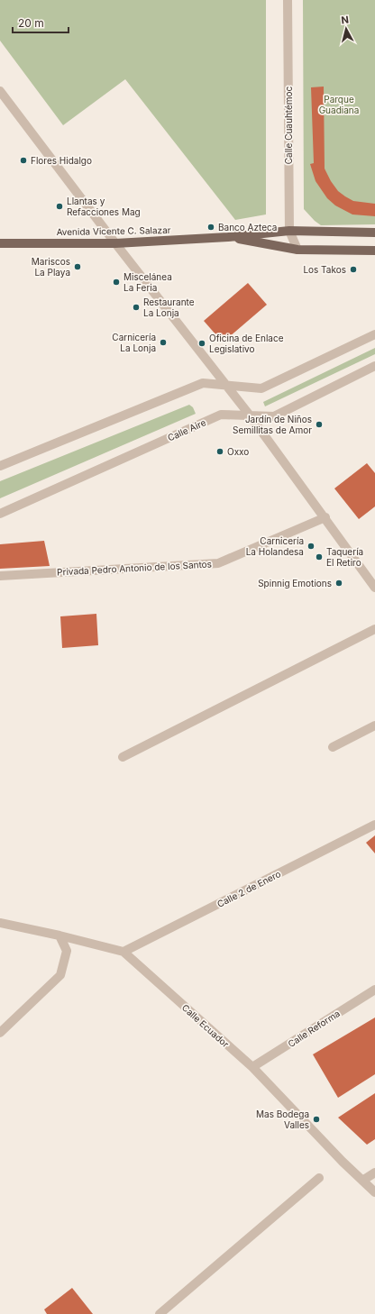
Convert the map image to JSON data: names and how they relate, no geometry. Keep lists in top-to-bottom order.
{
  "streets": {
    "main road": ["Avenida Vicente C. Salazar"],
    "street": [
      "Calle Cuauhtémoc",
      "Calle Aire",
      "Privada Pedro Antonio de los Santos",
      "Calle 2 de Enero",
      "Calle Ecuador",
      "Calle Reforma"
    ]
  },
  "crossings": [
    ["Calle Cuauhtémoc", "Avenida Vicente C. Salazar"],
    ["Calle 2 de Enero", "Calle Ecuador"],
    ["Calle Ecuador", "Calle Reforma"]
  ],
  "parks": ["Parque Guadiana"],
  "places": [
    "Flores Hidalgo",
    "Llantas y Refacciones Mag",
    "Banco Azteca",
    "Mariscos La Playa",
    "Los Takos",
    "Miscelánea La Feria",
    "Restaurante La Lonja",
    "Carnicería La Lonja",
    "Oficina de Enlace Legislativo",
    "Jardín de Niños Semillitas de Amor",
    "Oxxo",
    "Carnicería La Holandesa",
    "Taquería El Retiro",
    "Spinnig Emotions",
    "Mas Bodega Valles"
  ],
  "scale_bar": "20 m",
  "north": "top"
}
